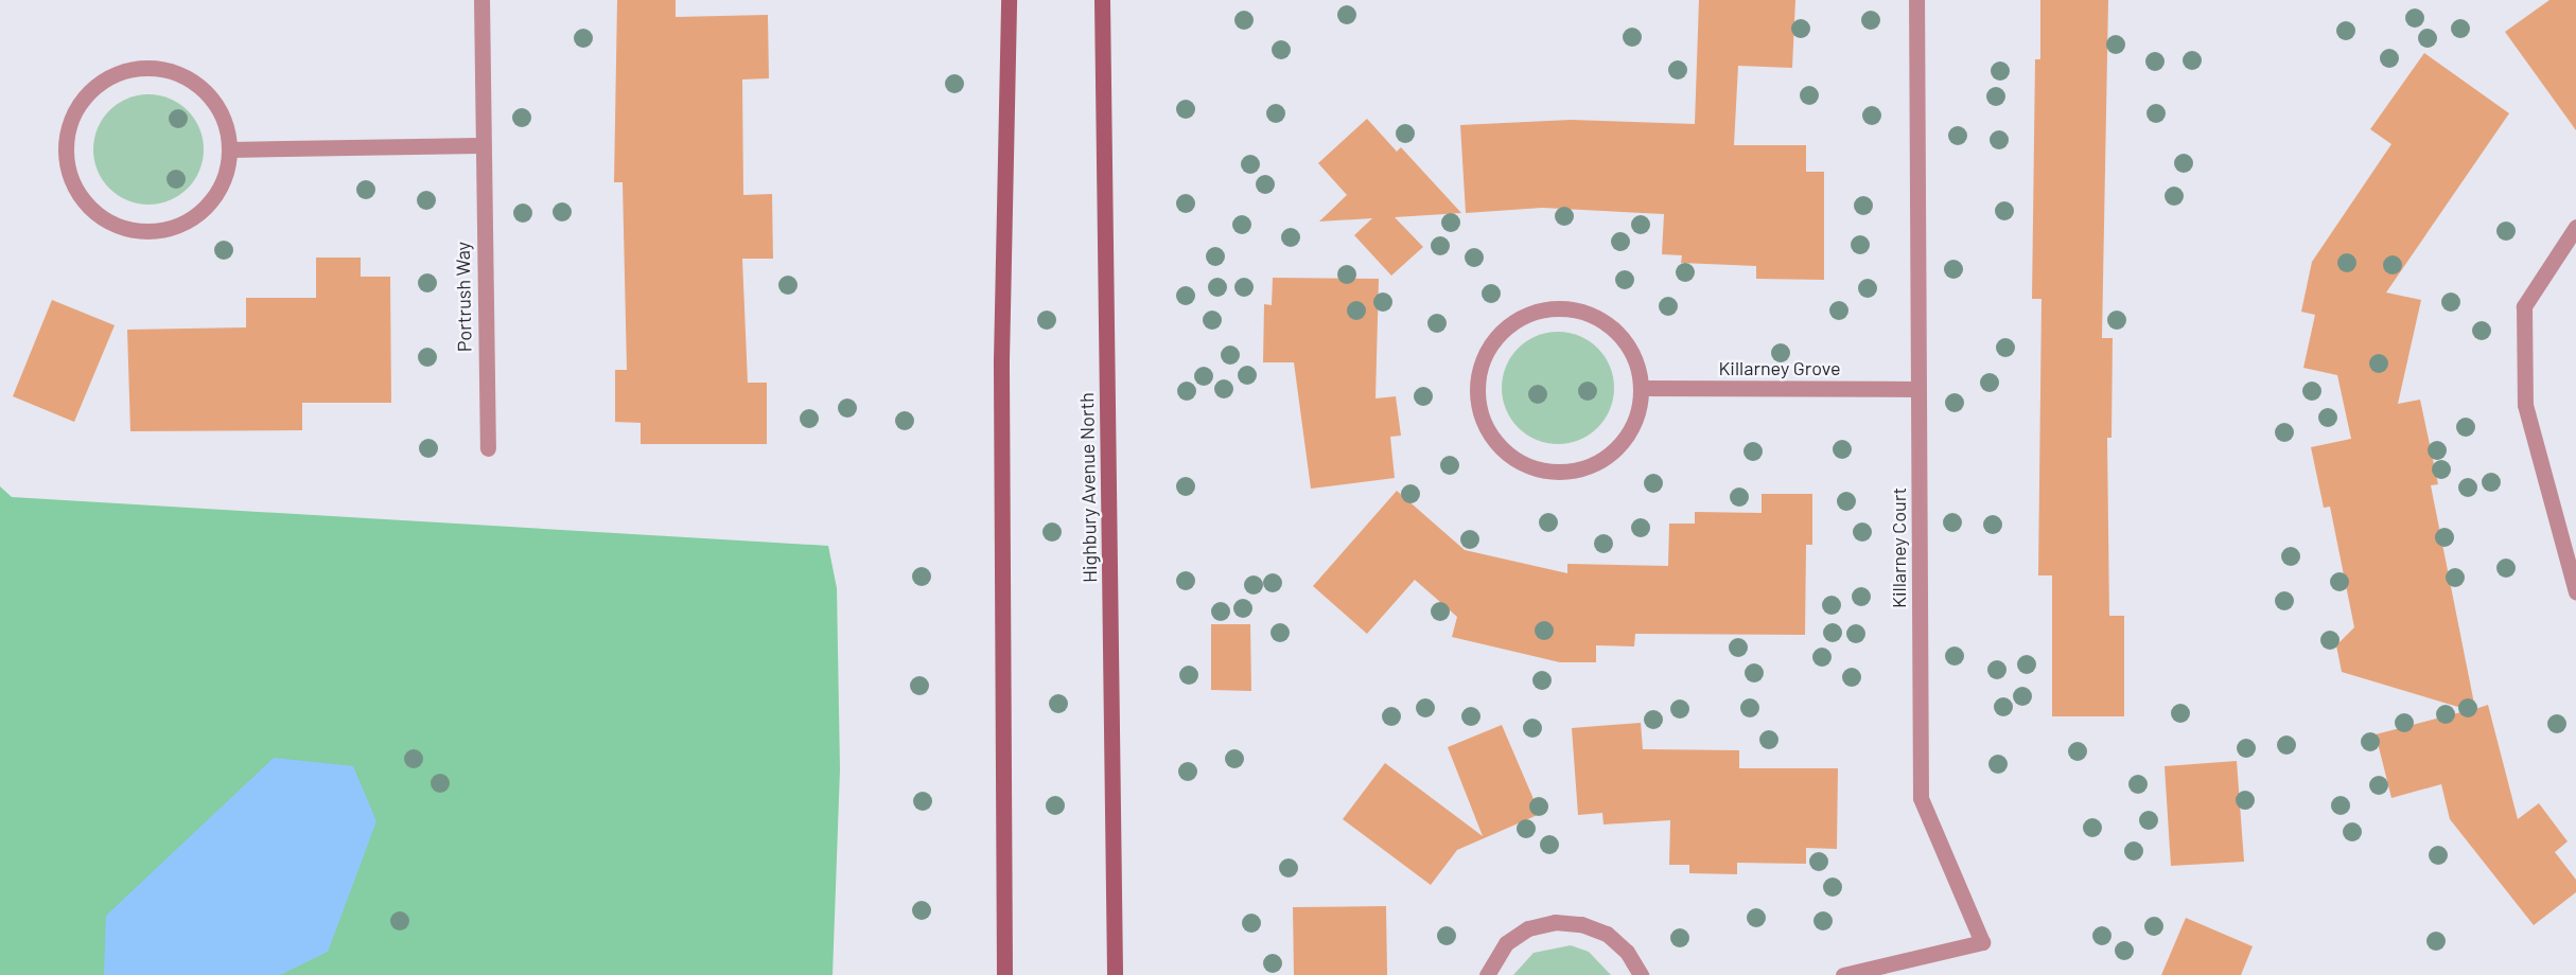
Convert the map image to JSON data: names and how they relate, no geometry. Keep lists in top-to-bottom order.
{
  "streets": {
    "main road": ["Highbury Avenue North"],
    "street": ["Portrush Way", "Killarney Grove", "Killarney Court"]
  },
  "crossings": [
    ["Killarney Grove", "Killarney Court"]
  ]
}
